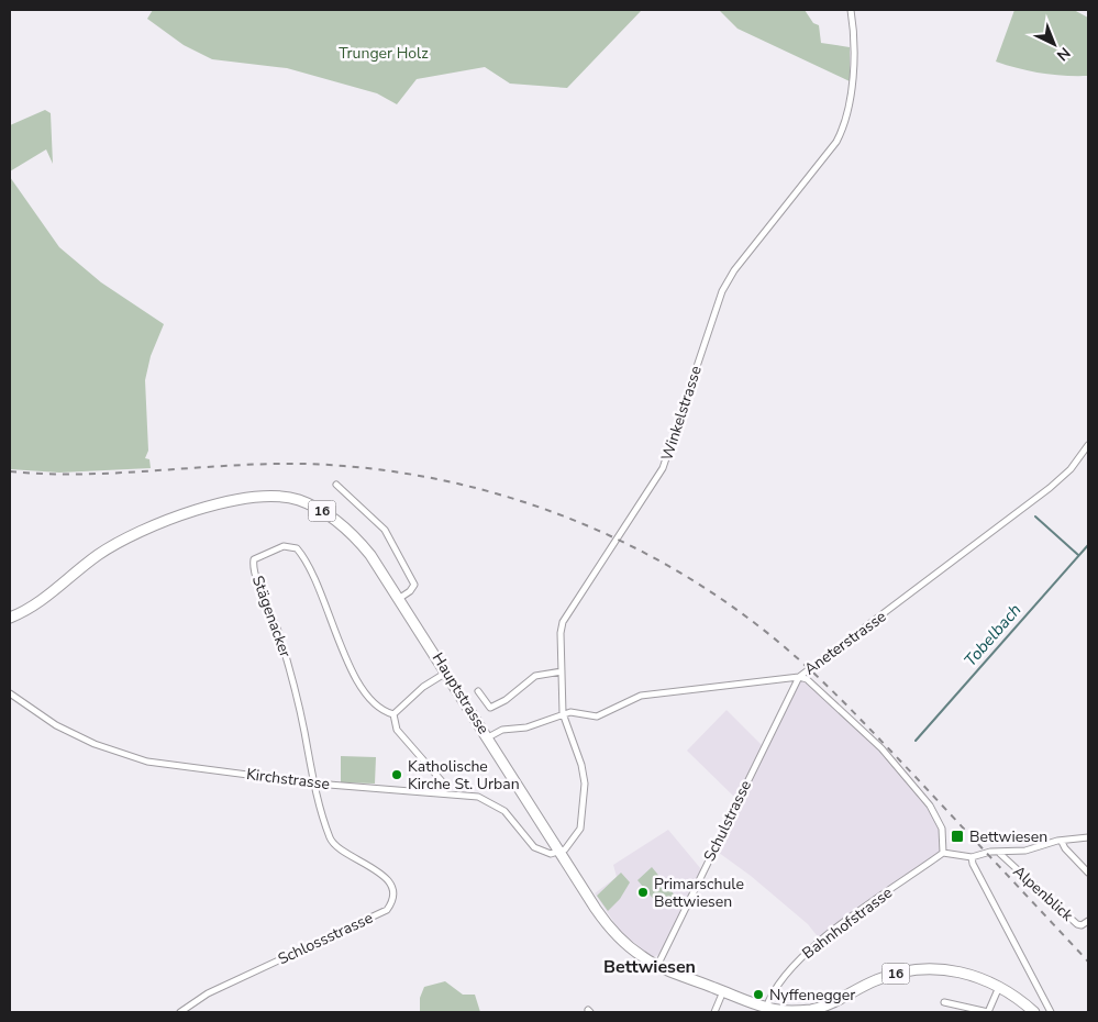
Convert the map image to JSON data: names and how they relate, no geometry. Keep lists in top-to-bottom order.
{
  "streets": {
    "main road": ["16", "Hauptstrasse"],
    "street": [
      "Winkelstrasse",
      "Stägenacker",
      "Aneterstrasse",
      "Kirchstrasse",
      "Schulstrasse",
      "Alpenblick",
      "Bahnhofstrasse",
      "Schlossstrasse"
    ]
  },
  "crossings": [
    ["Winkelstrasse", "Aneterstrasse"],
    ["Winkelstrasse", "Hauptstrasse"],
    ["Winkelstrasse", "Kirchstrasse"],
    ["Stägenacker", "Kirchstrasse"],
    ["Stägenacker", "Schlossstrasse"],
    ["Aneterstrasse", "Hauptstrasse"],
    ["Aneterstrasse", "Schulstrasse"],
    ["Hauptstrasse", "Kirchstrasse"],
    ["Hauptstrasse", "Schulstrasse"],
    ["Hauptstrasse", "Bahnhofstrasse"],
    ["Kirchstrasse", "Schlossstrasse"]
  ],
  "districts": ["Bettwiesen"],
  "water": ["Tobelbach"],
  "parks": ["Trunger Holz"],
  "places": {
    "other": ["Katholische Kirche St. Urban", "Primarschule Bettwiesen", "Nyffenegger"],
    "transit": ["Bettwiesen"]
  },
  "north": "bottom right"
}
